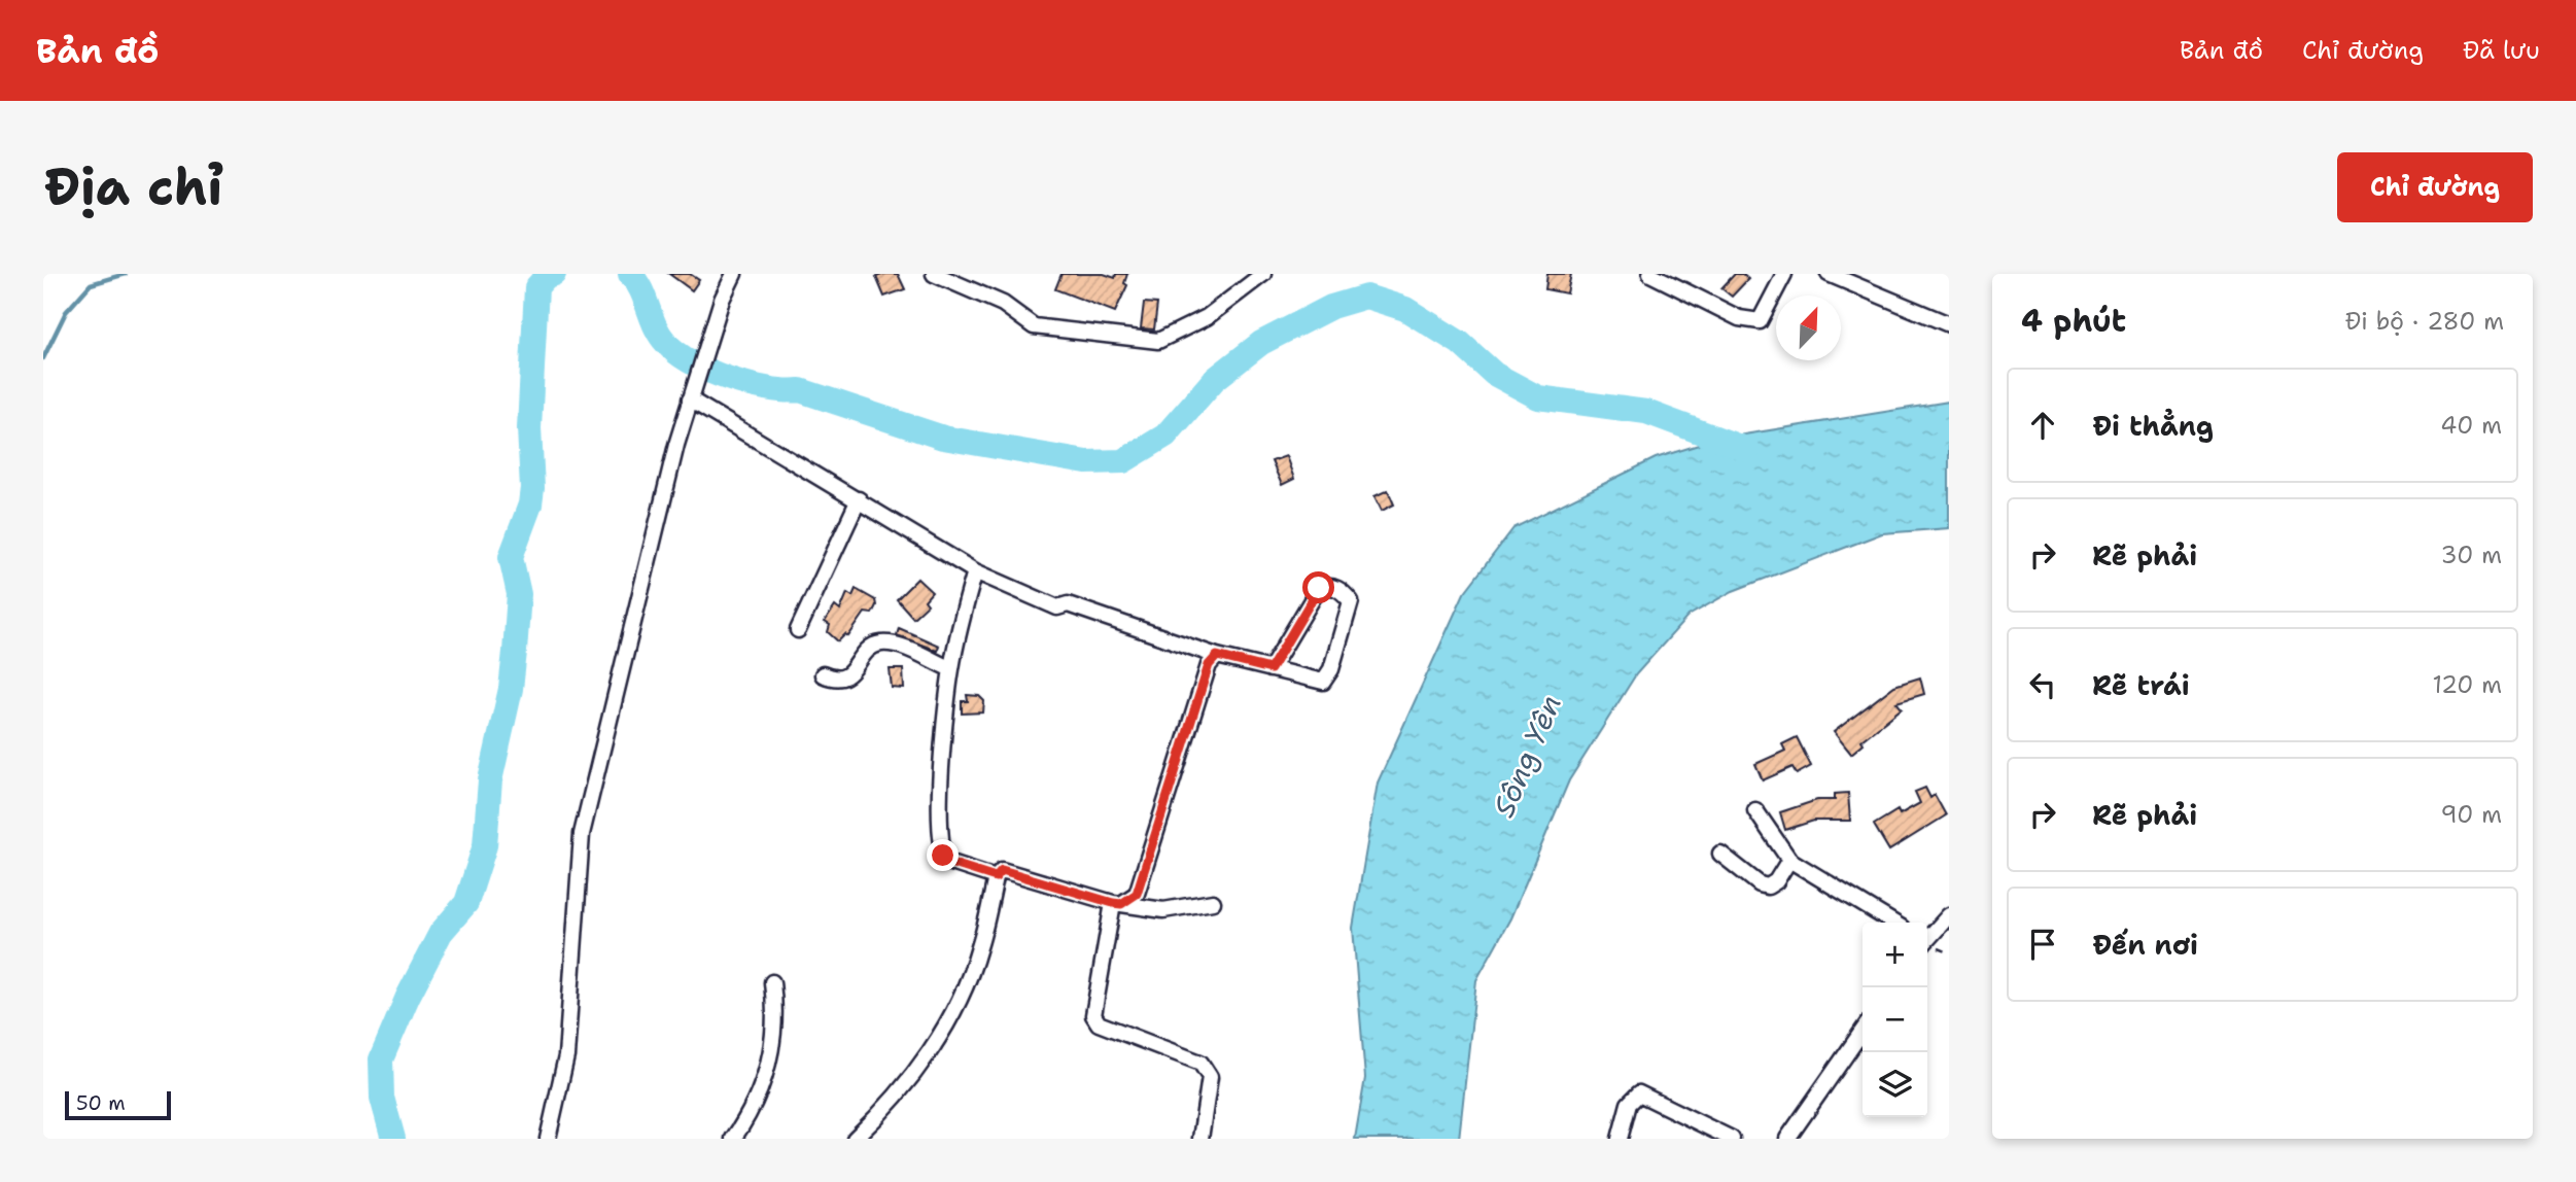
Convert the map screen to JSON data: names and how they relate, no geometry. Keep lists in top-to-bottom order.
{
  "water": ["Sông Yên"],
  "scale_bar": "50 m",
  "north": "top right",
  "page": {
    "header": "Bản đồ",
    "nav": ["Bản đồ", "Chỉ đường", "Đã lưu"],
    "buttons": "Chỉ đường",
    "title": "Địa chỉ",
    "heading": ["4 phút", "Đi bộ · 280 m"],
    "list": [
      ["Đi thẳng", "40 m"],
      ["Rẽ phải", "30 m"],
      ["Rẽ trái", "120 m"],
      ["Rẽ phải", "90 m"],
      "Đến nơi"
    ],
    "map_buttons": ["+", "−"],
    "scale": "50 m"
  }
}
